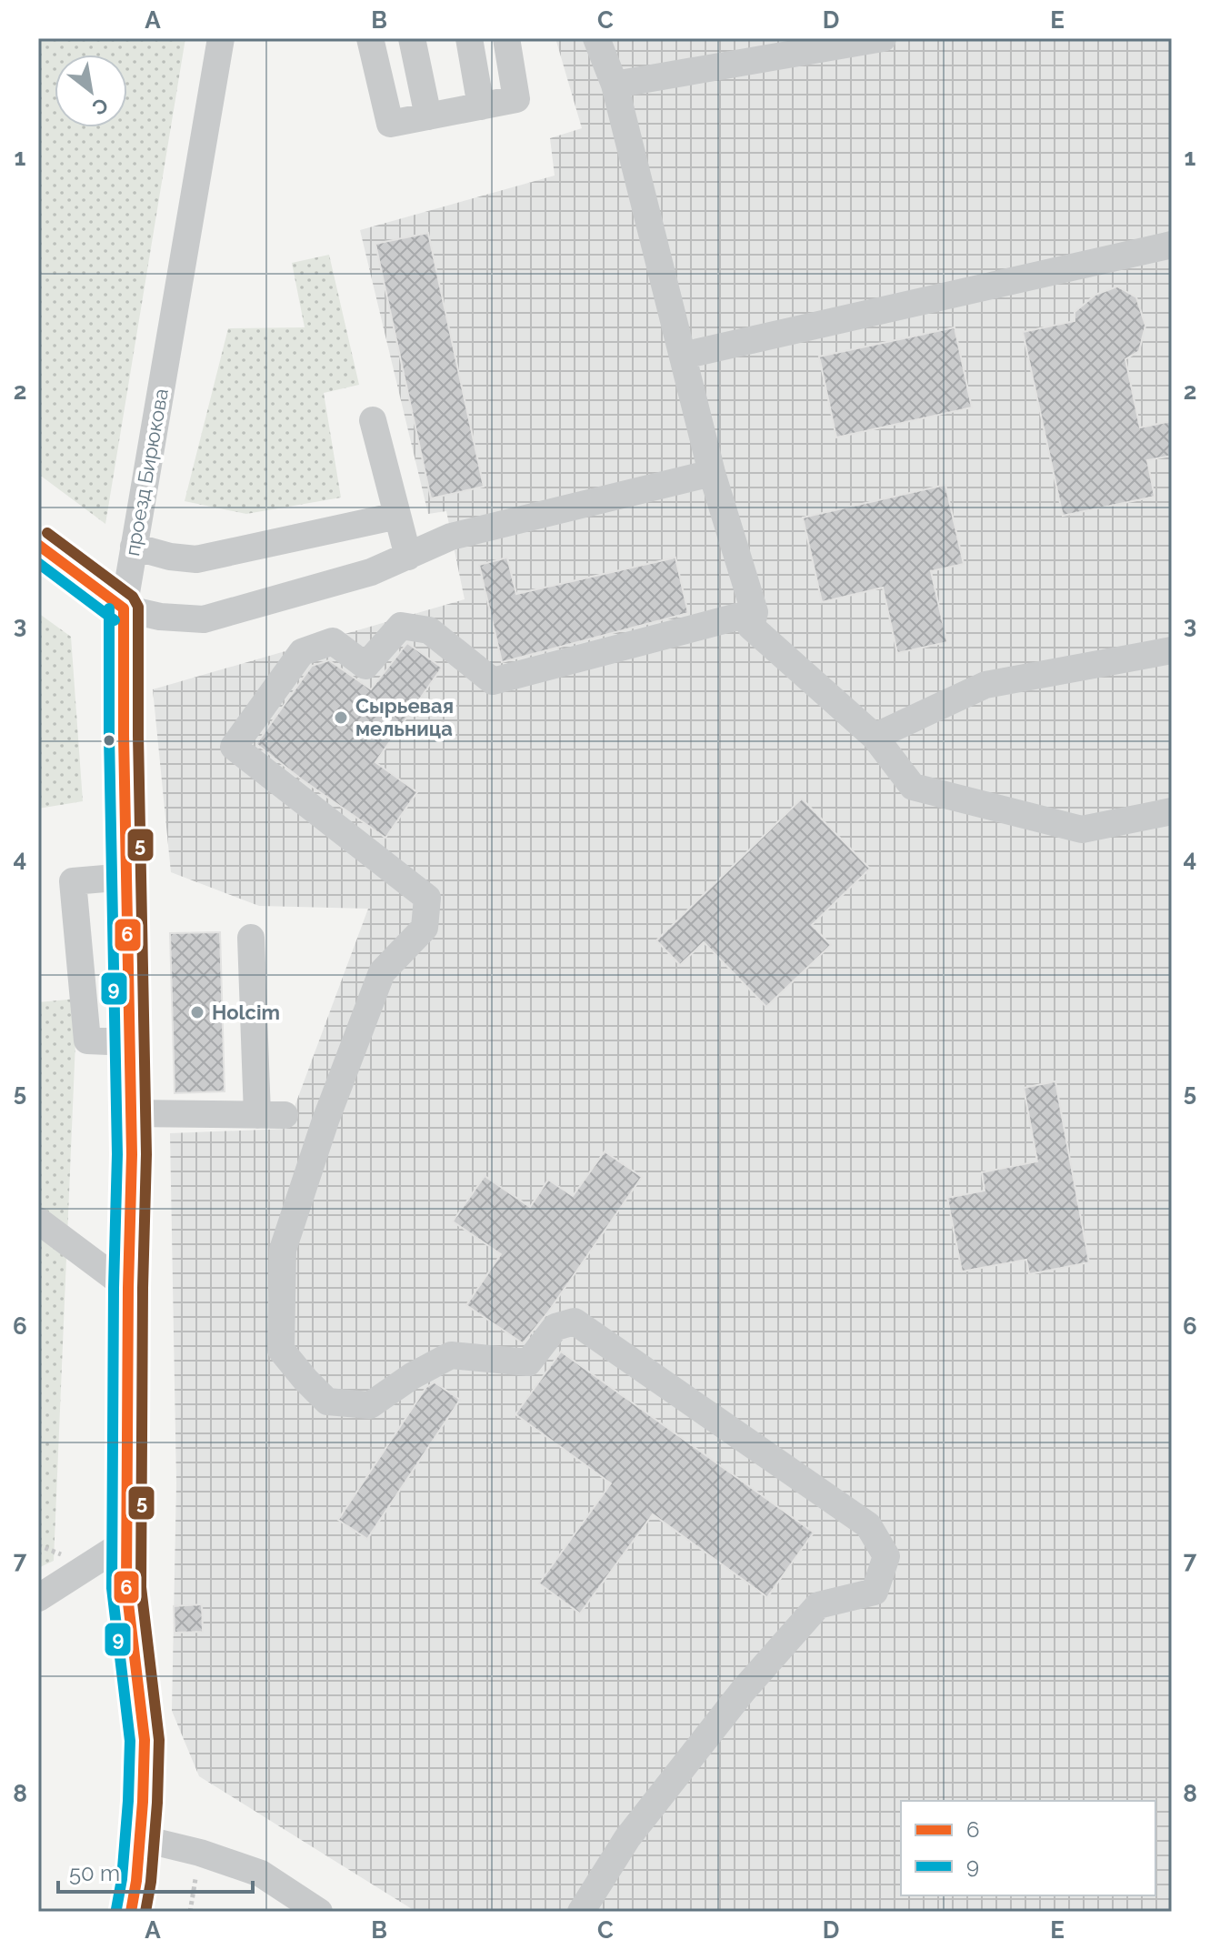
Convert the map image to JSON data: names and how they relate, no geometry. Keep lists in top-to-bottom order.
{
  "streets": {
    "street": ["проезд Бирюкова"]
  },
  "places": ["Сырьевая мельница", "Holcim"],
  "lines": ["transit line 5", "transit line 6", "transit line 9"],
  "legend": ["6", "9"],
  "scale_bar": "50 m",
  "north": "bottom right",
  "grid": {
    "columns": [
      "A",
      "B",
      "C",
      "D",
      "E"
    ],
    "rows": [
      "1",
      "2",
      "3",
      "4",
      "5",
      "6",
      "7",
      "8"
    ]
  }
}
